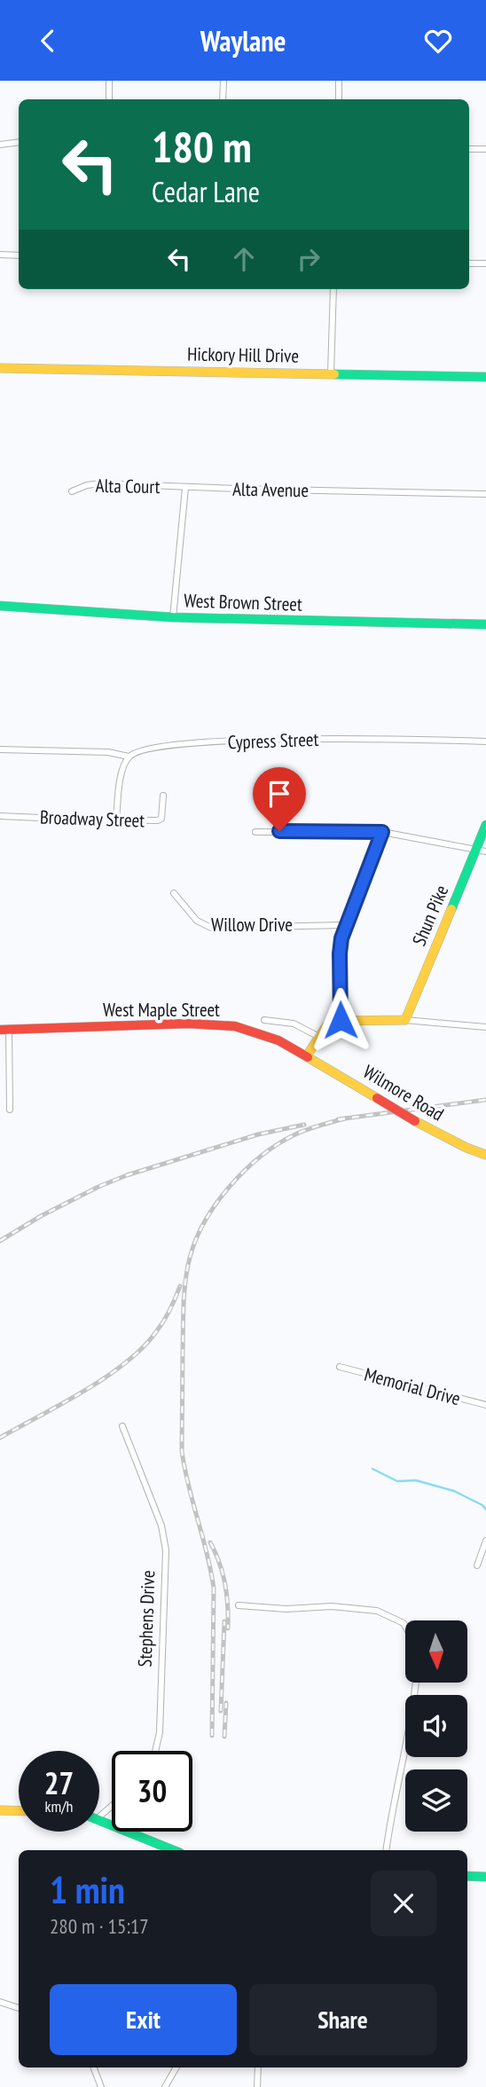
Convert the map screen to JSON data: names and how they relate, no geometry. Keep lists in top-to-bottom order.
{
  "streets": {
    "street": [
      "Hickory Hill Drive",
      "Alta Court",
      "Alta Avenue",
      "West Brown Street",
      "Cypress Street",
      "Broadway Street",
      "Shun Pike",
      "Willow Drive",
      "West Maple Street",
      "Wilmore Road",
      "Memorial Drive",
      "Stephens Drive"
    ]
  },
  "crossings": [
    ["Alta Court", "Alta Avenue"],
    ["West Maple Street", "Wilmore Road"]
  ],
  "north": "bottom",
  "page": {
    "header": "Waylane",
    "turn": ["180 m", "Cedar Lane"],
    "speed": "27 km/h",
    "limit": "30",
    "heading": ["1 min", "280 m · 15:17"],
    "buttons": ["Exit", "Share"]
  }
}
